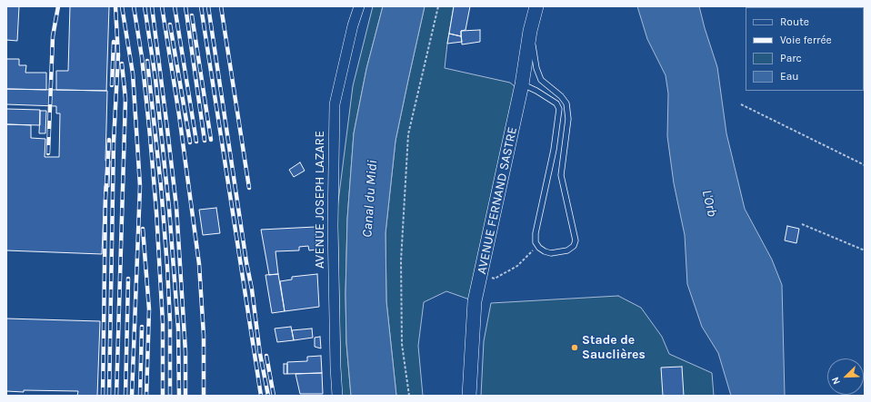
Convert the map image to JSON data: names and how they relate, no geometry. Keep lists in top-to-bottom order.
{
  "streets": {
    "main road": ["AVENUE FERNAND SASTRE"],
    "street": ["AVENUE JOSEPH LAZARE"]
  },
  "water": ["Canal du Midi", "L'Orb"],
  "places": ["Stade de Sauclières"],
  "legend": [
    "Route",
    "Voie ferrée",
    "Parc",
    "Eau"
  ],
  "north": "bottom left"
}
